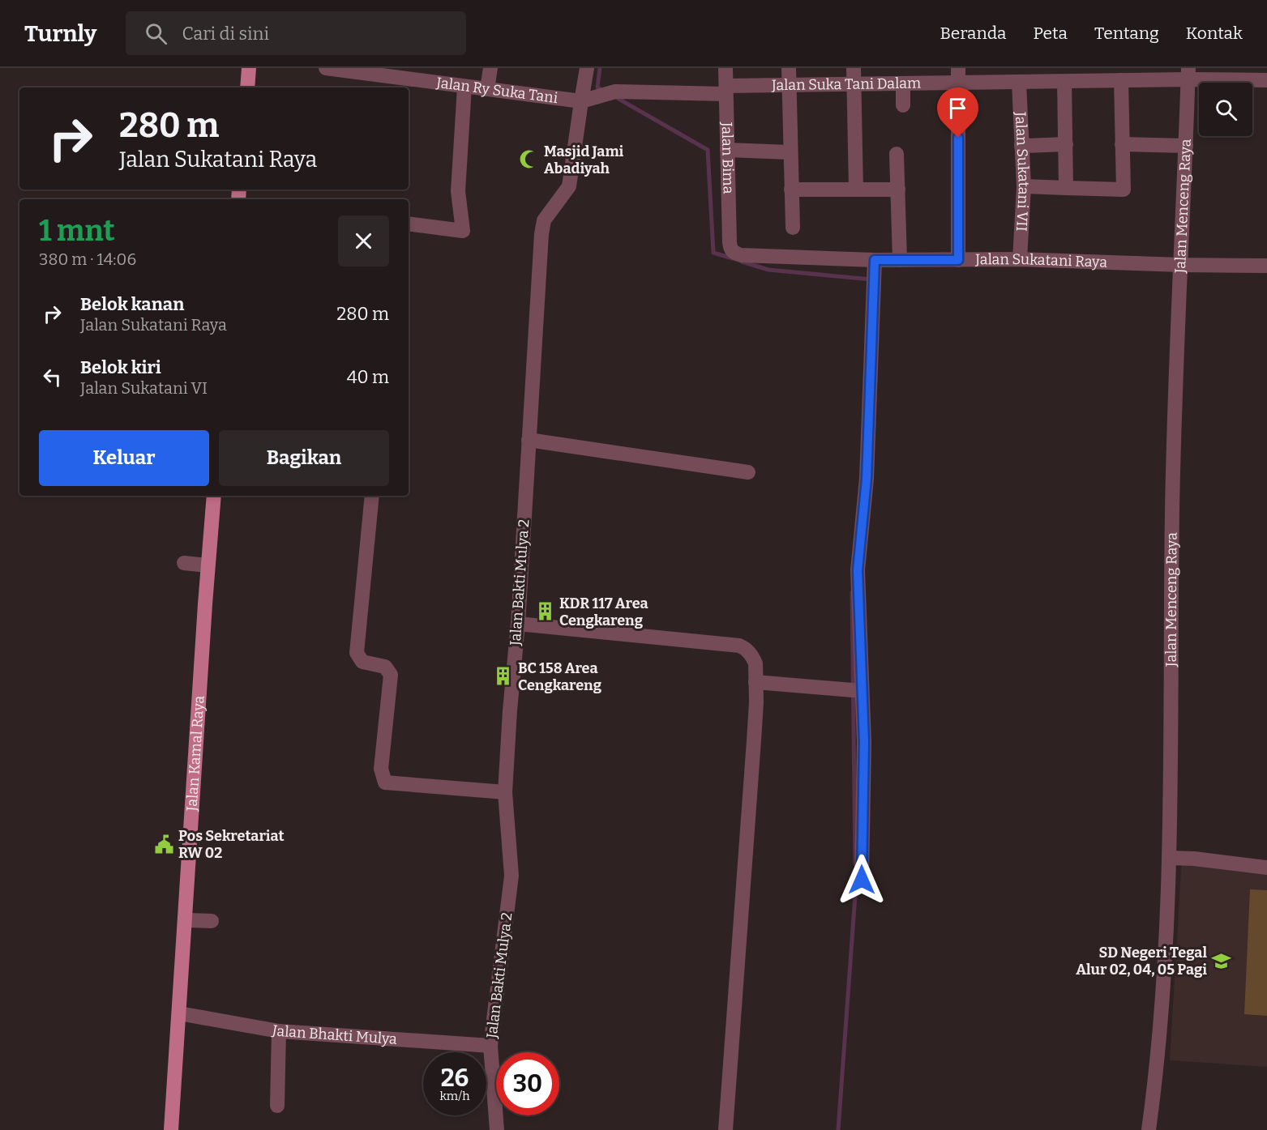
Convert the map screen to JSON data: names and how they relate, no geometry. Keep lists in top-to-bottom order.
{
  "streets": {
    "main road": ["Jalan Kamal Raya"],
    "street": [
      "Jalan Suka Tani Dalam",
      "Jalan Ry Suka Tani",
      "Jalan Bima",
      "Jalan Sukatani VII",
      "Jalan Menceng Raya",
      "Jalan Sukatani Raya",
      "Jalan Bakti Mulya 2",
      "Jalan Bhakti Mulya"
    ]
  },
  "crossings": [
    ["Jalan Suka Tani Dalam", "Jalan Ry Suka Tani"],
    ["Jalan Suka Tani Dalam", "Jalan Bima"],
    ["Jalan Suka Tani Dalam", "Jalan Sukatani VII"],
    ["Jalan Suka Tani Dalam", "Jalan Menceng Raya"],
    ["Jalan Ry Suka Tani", "Jalan Bima"],
    ["Jalan Ry Suka Tani", "Jalan Bakti Mulya 2"],
    ["Jalan Bima", "Jalan Sukatani Raya"],
    ["Jalan Sukatani VII", "Jalan Sukatani Raya"],
    ["Jalan Menceng Raya", "Jalan Sukatani Raya"],
    ["Jalan Bakti Mulya 2", "Jalan Bhakti Mulya"],
    ["Jalan Kamal Raya", "Jalan Bhakti Mulya"]
  ],
  "places": {
    "mosque": ["Masjid Jami Abadiyah"],
    "building": ["KDR 117 Area Cengkareng", "BC 158 Area Cengkareng"],
    "public building": ["Pos Sekretariat RW 02"],
    "school or university": ["SD Negeri Tegal Alur 02, 04, 05 Pagi"]
  },
  "page": {
    "header": "Turnly",
    "search": "Cari di sini",
    "nav": [
      "Beranda",
      "Peta",
      "Tentang",
      "Kontak"
    ],
    "turn": ["280 m", "Jalan Sukatani Raya"],
    "heading": ["1 mnt", "380 m · 14:06"],
    "list": [
      {
        "name": "Belok kanan",
        "note": "Jalan Sukatani Raya",
        "value": "280 m"
      },
      {
        "name": "Belok kiri",
        "note": "Jalan Sukatani VI",
        "value": "40 m"
      }
    ],
    "buttons": ["Keluar", "Bagikan"],
    "speed": "26 km/h",
    "limit": "30"
  }
}
